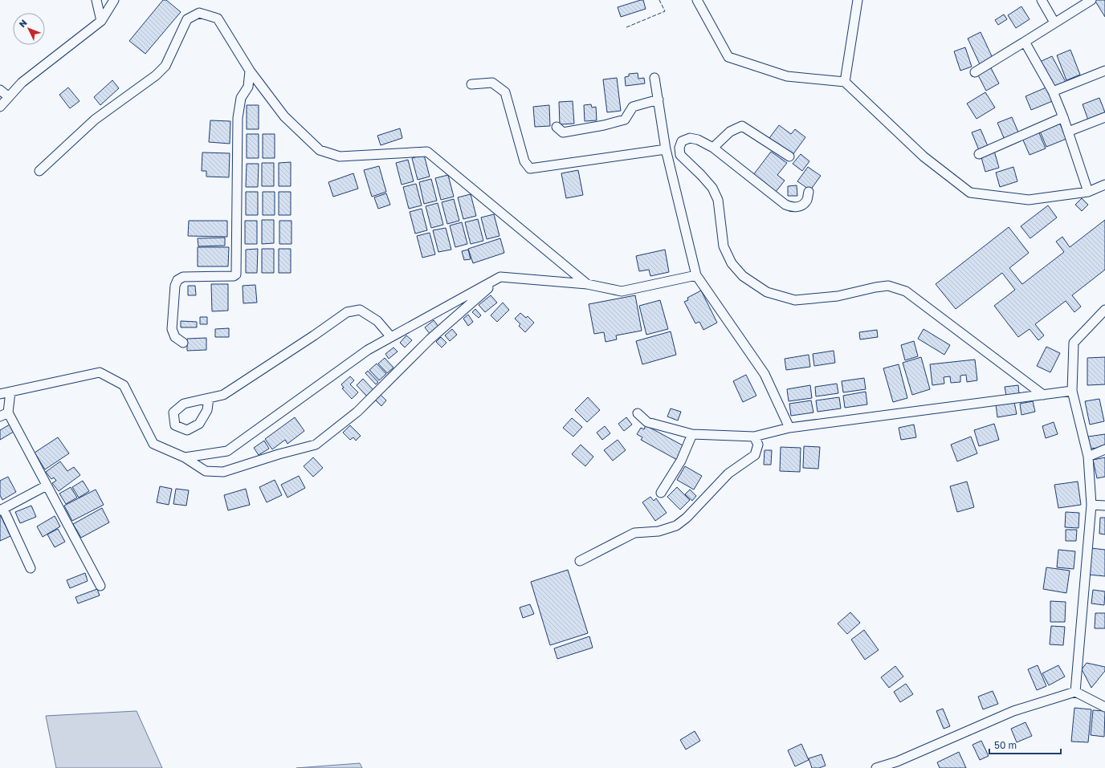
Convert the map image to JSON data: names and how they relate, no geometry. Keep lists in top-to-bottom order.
{
  "scale_bar": "50 m",
  "north": "top left"
}
